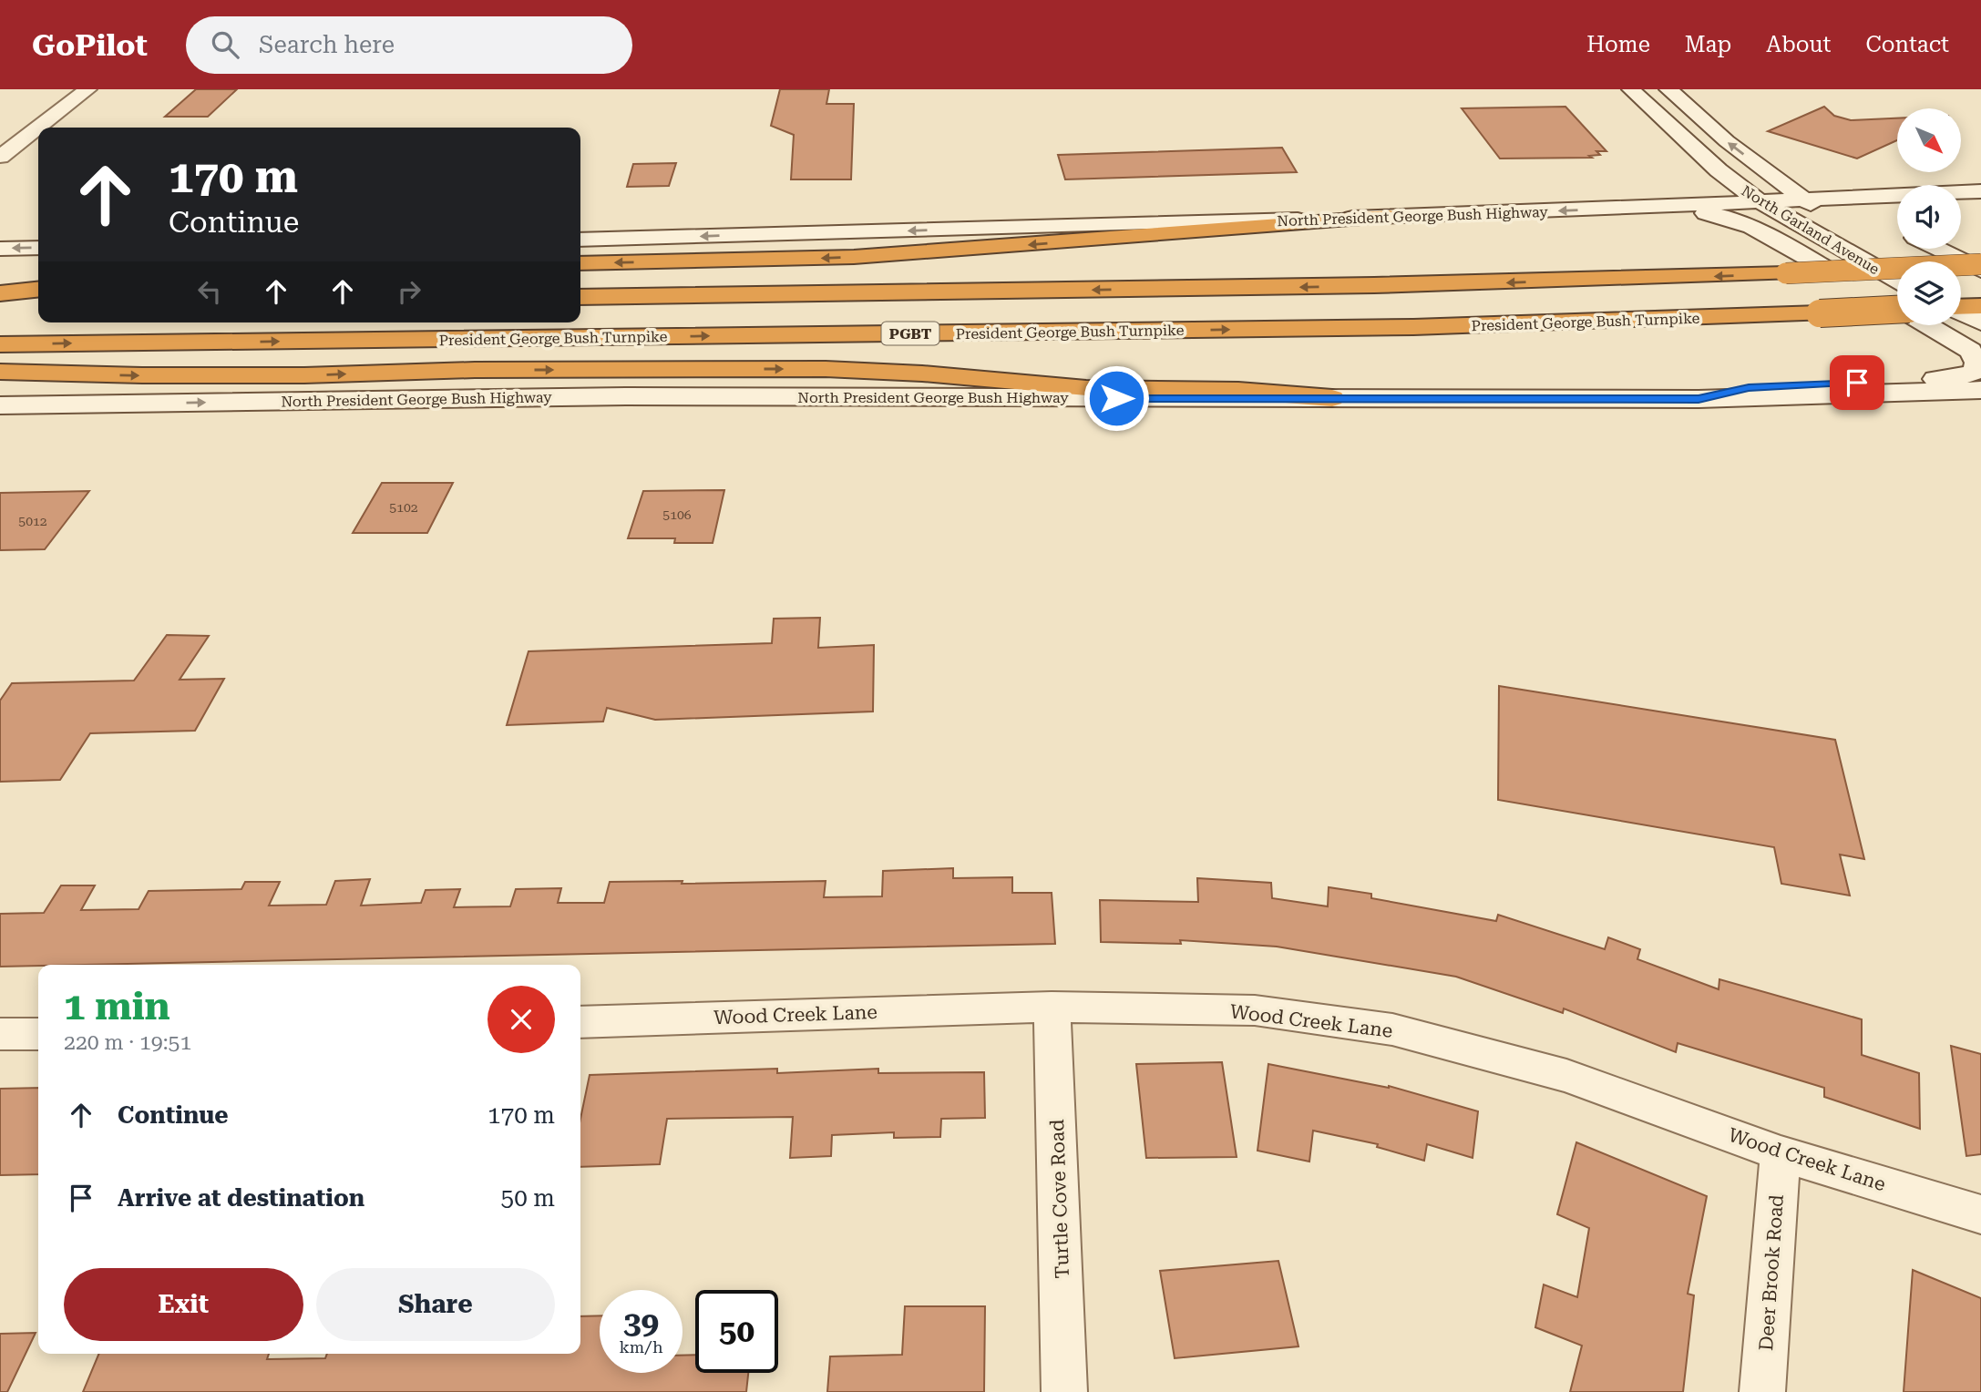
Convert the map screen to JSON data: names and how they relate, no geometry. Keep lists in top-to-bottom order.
{
  "streets": {
    "highway": ["President George Bush Turnpike", "PGBT"],
    "main road": ["North President George Bush Highway", "North Garland Avenue"],
    "street": ["Wood Creek Lane", "Turtle Cove Road", "Deer Brook Road"]
  },
  "crossings": [
    ["North President George Bush Highway", "North Garland Avenue"],
    ["Wood Creek Lane", "Turtle Cove Road"],
    ["Wood Creek Lane", "Deer Brook Road"]
  ],
  "house_numbers": ["5102", "5106", "5012"],
  "north": "bottom right",
  "page": {
    "header": "GoPilot",
    "search": "Search here",
    "nav": [
      "Home",
      "Map",
      "About",
      "Contact"
    ],
    "turn": ["170 m", "Continue"],
    "heading": ["1 min", "220 m · 19:51"],
    "list": [
      {
        "name": "Continue",
        "value": "170 m"
      },
      {
        "name": "Arrive at destination",
        "value": "50 m"
      }
    ],
    "buttons": ["Exit", "Share"],
    "speed": "39 km/h",
    "limit": "50"
  }
}
